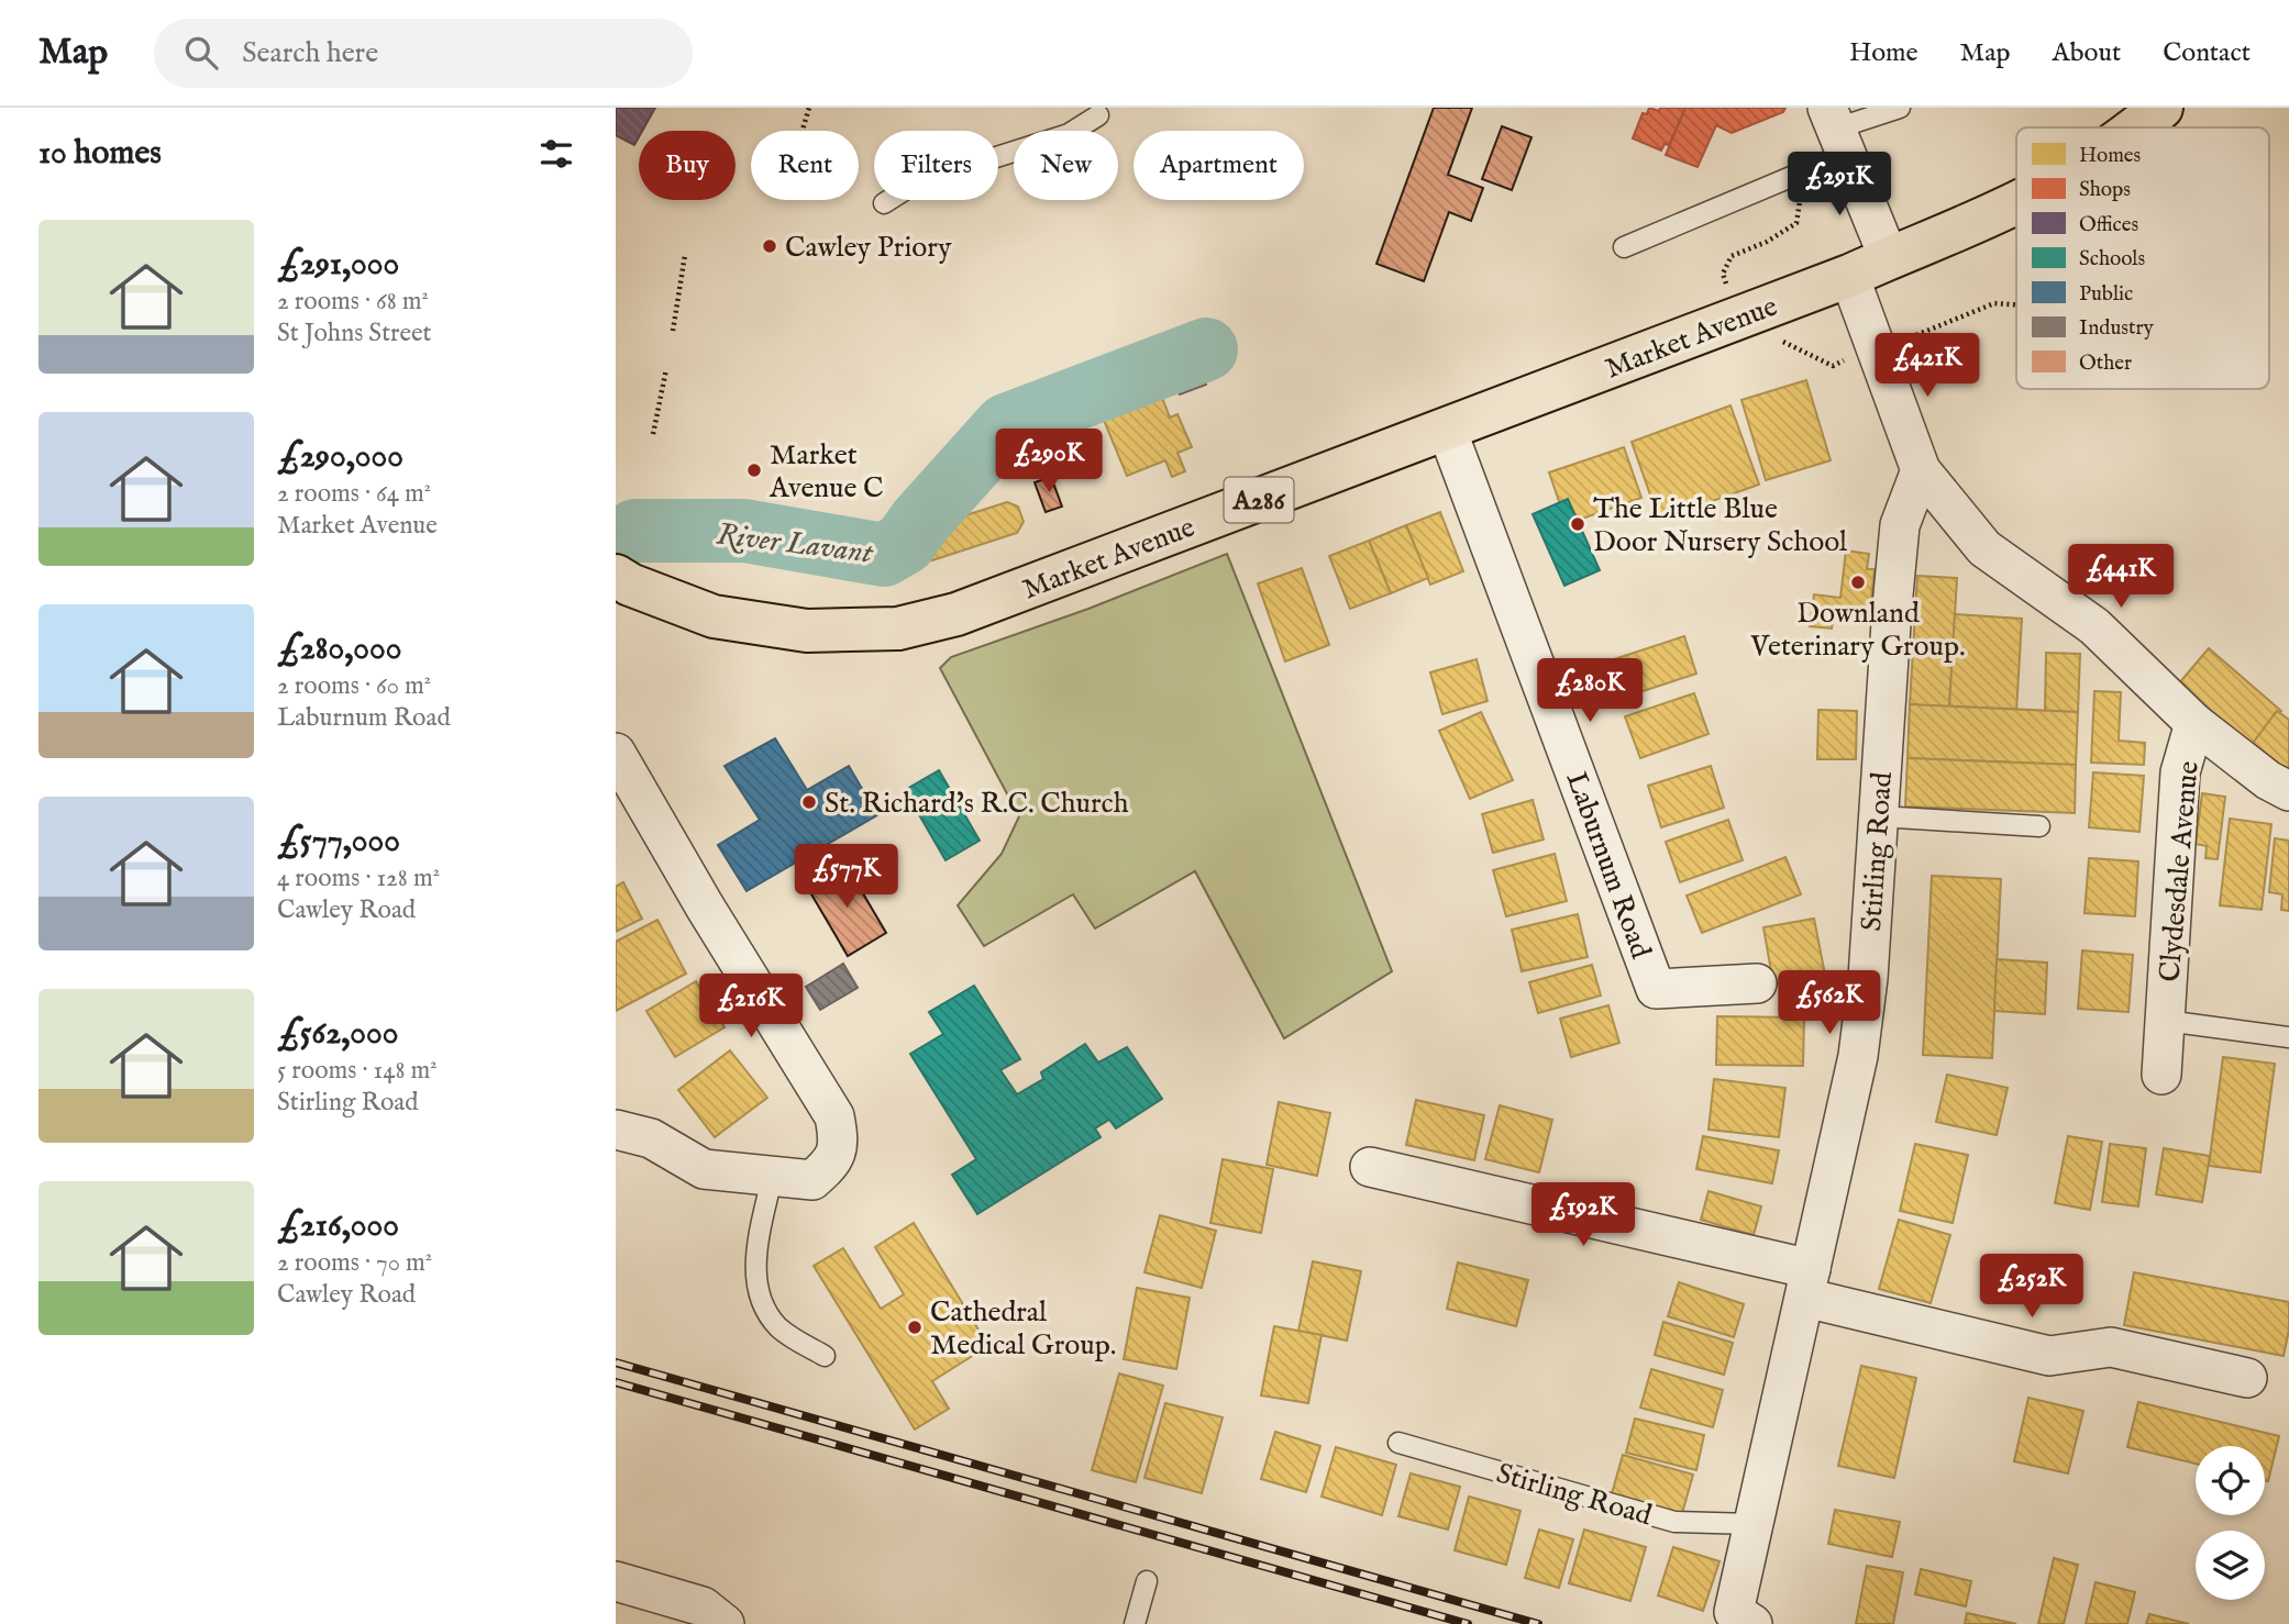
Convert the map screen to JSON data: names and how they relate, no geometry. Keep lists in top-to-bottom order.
{
  "streets": {
    "main road": ["Market Avenue", "A286"],
    "street": ["Stirling Road", "Laburnum Road", "Clydesdale Avenue"]
  },
  "crossings": [
    ["Market Avenue", "A286"],
    ["Market Avenue", "Laburnum Road"]
  ],
  "water": ["River Lavant"],
  "places": [
    "Cawley Priory",
    "Market Avenue C",
    "The Little Blue Door Nursery School",
    "Downland Veterinary Group.",
    "St. Richard's R.C. Church",
    "Cathedral Medical Group."
  ],
  "legend": [
    "Homes",
    "Shops",
    "Offices",
    "Schools",
    "Public",
    "Industry",
    "Other"
  ],
  "page": {
    "header": "Map",
    "search": "Search here",
    "nav": [
      "Home",
      "Map",
      "About",
      "Contact"
    ],
    "heading": "10 homes",
    "chip": [
      "Buy",
      "Rent",
      "Filters",
      "New",
      "Apartment"
    ],
    "price": [
      "£291K",
      "£421K",
      "£290K",
      "£441K",
      "£280K",
      "£577K",
      "£562K",
      "£216K",
      "£192K",
      "£252K"
    ],
    "list": [
      {
        "name": "£291,000",
        "note": "2 rooms · 68 m² · St Johns Street"
      },
      {
        "name": "£290,000",
        "note": "2 rooms · 64 m² · Market Avenue"
      },
      {
        "name": "£280,000",
        "note": "2 rooms · 60 m² · Laburnum Road"
      },
      {
        "name": "£577,000",
        "note": "4 rooms · 128 m² · Cawley Road"
      },
      {
        "name": "£562,000",
        "note": "5 rooms · 148 m² · Stirling Road"
      },
      {
        "name": "£216,000",
        "note": "2 rooms · 70 m² · Cawley Road"
      }
    ]
  }
}
